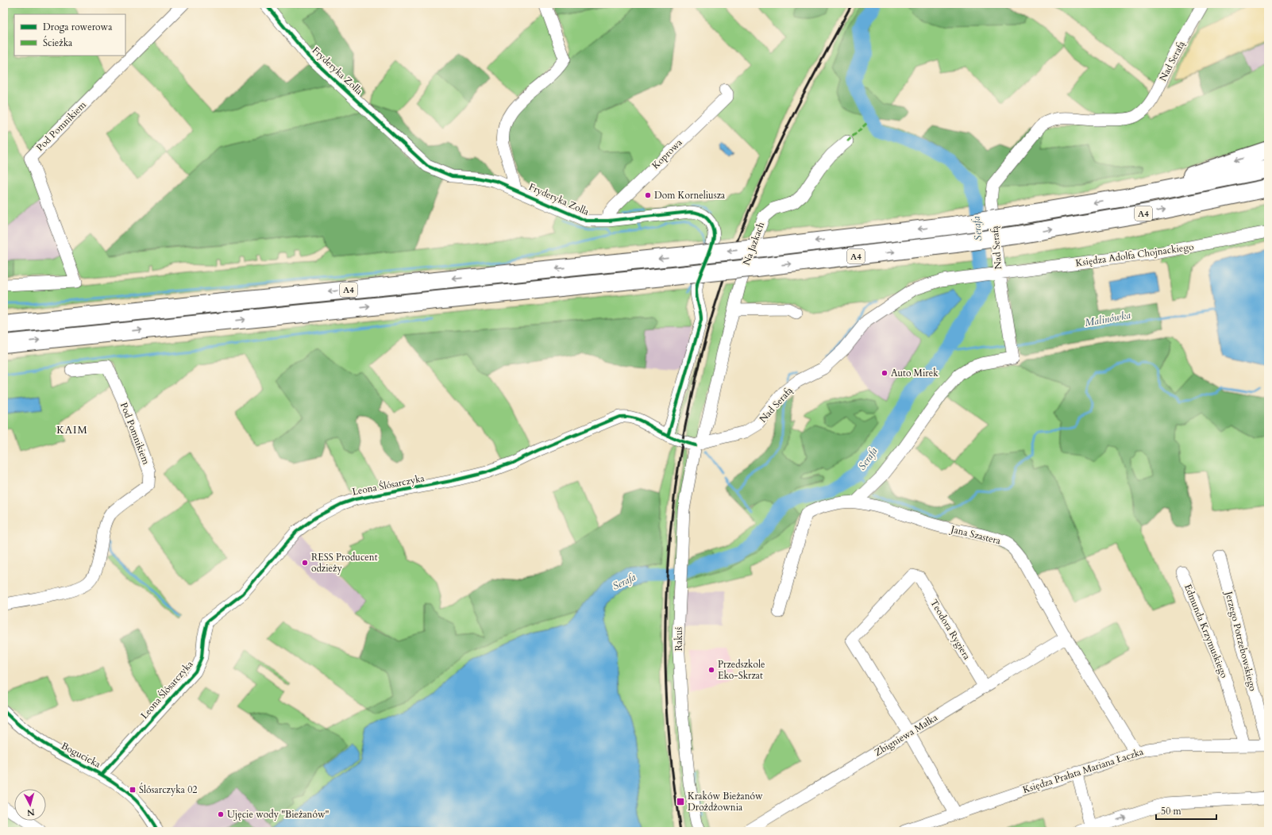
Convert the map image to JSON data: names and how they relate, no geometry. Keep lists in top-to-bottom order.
{
  "streets": {
    "highway": ["A4"],
    "street": [
      "Nad Serafą",
      "Fryderyka Zolla",
      "Pod Pomnikiem",
      "Koprowa",
      "Na Jazkach",
      "Księdza Adolfa Chojnackiego",
      "Leona Ślósarczyka",
      "Jana Szastera",
      "Teodora Rygiera",
      "Edmunda Krzymuskiego",
      "Rakuś",
      "Jerzego Potrzebowskiego",
      "Zbigniewa Małka",
      "Bogucicka",
      "Księdza Prałata Mariana Łaczka"
    ]
  },
  "crossings": [
    ["Nad Serafą", "Na Jazkach"],
    ["Nad Serafą", "Księdza Adolfa Chojnackiego"],
    ["Nad Serafą", "Leona Ślósarczyka"],
    ["Nad Serafą", "Rakuś"],
    ["Fryderyka Zolla", "Koprowa"],
    ["Fryderyka Zolla", "Leona Ślósarczyka"],
    ["Na Jazkach", "Leona Ślósarczyka"],
    ["Na Jazkach", "Rakuś"],
    ["Leona Ślósarczyka", "Rakuś"],
    ["Leona Ślósarczyka", "Bogucicka"],
    ["Jana Szastera", "Zbigniewa Małka"],
    ["Jana Szastera", "Księdza Prałata Mariana Łaczka"],
    ["Teodora Rygiera", "Zbigniewa Małka"],
    ["Edmunda Krzymuskiego", "Księdza Prałata Mariana Łaczka"],
    ["Jerzego Potrzebowskiego", "Księdza Prałata Mariana Łaczka"]
  ],
  "districts": ["KAIM"],
  "water": ["Serafa", "Malinówka"],
  "places": {
    "other": [
      "Dom Korneliusza",
      "Auto Mirek",
      "RESS Producent odzieży",
      "Przedszkole Eko-Skrzat",
      "Ujęcie wody \"Bieżanów\""
    ],
    "transit": ["Ślósarczyka 02", "Kraków Bieżanów Drożdżownia"]
  },
  "legend": ["Droga rowerowa", "Ścieżka"],
  "scale_bar": "50 m",
  "north": "bottom"
}
